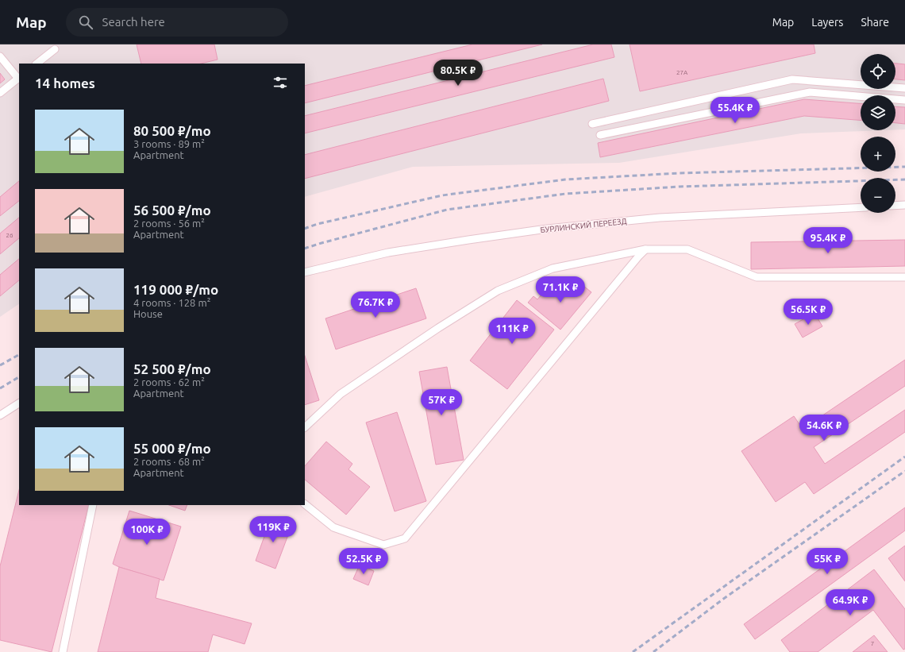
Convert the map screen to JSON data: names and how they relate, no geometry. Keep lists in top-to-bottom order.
{
  "streets": {
    "lane": ["БУРЛИНСКИЙ ПЕРЕЕЗД"]
  },
  "house_numbers": ["27А", "26", "7"],
  "page": {
    "header": "Map",
    "search": "Search here",
    "nav": ["Map", "Layers", "Share"],
    "map_buttons": ["+", "−"],
    "price": [
      "80.5K ₽",
      "55.4K ₽",
      "95.4K ₽",
      "71.1K ₽",
      "76.7K ₽",
      "56.5K ₽",
      "111K ₽",
      "57K ₽",
      "54.6K ₽",
      "119K ₽",
      "100K ₽",
      "52.5K ₽",
      "55K ₽",
      "64.9K ₽"
    ],
    "heading": "14 homes",
    "list": [
      {
        "name": "80 500 ₽/mo",
        "note": "3 rooms · 89 m² · Apartment"
      },
      {
        "name": "56 500 ₽/mo",
        "note": "2 rooms · 56 m² · Apartment"
      },
      {
        "name": "119 000 ₽/mo",
        "note": "4 rooms · 128 m² · House"
      },
      {
        "name": "52 500 ₽/mo",
        "note": "2 rooms · 62 m² · Apartment"
      },
      {
        "name": "55 000 ₽/mo",
        "note": "2 rooms · 68 m² · Apartment"
      }
    ]
  }
}
